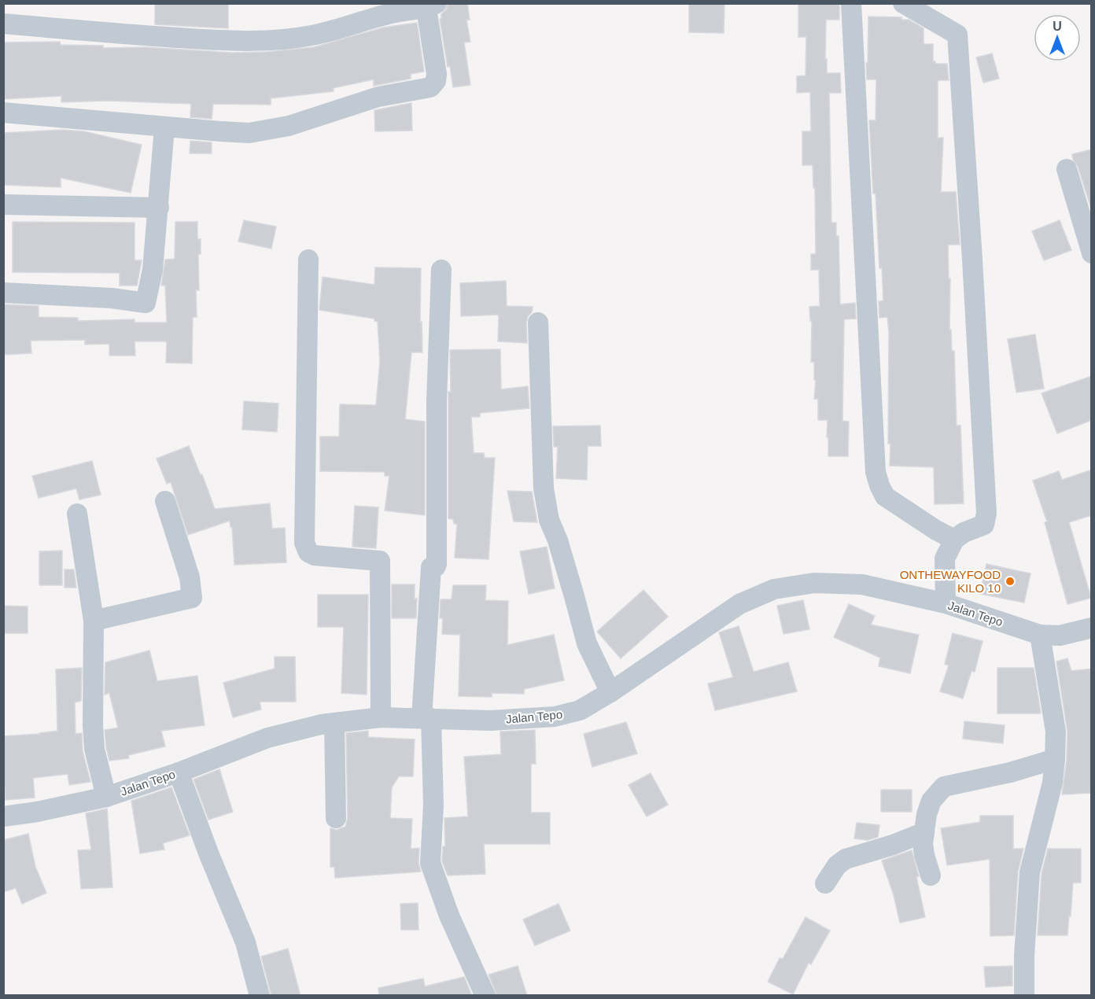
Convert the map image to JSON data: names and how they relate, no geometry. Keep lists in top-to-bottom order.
{
  "streets": {
    "street": ["Jalan Tepo"]
  },
  "places": ["ONTHEWAYFOOD KILO 10"],
  "north": "top"
}
